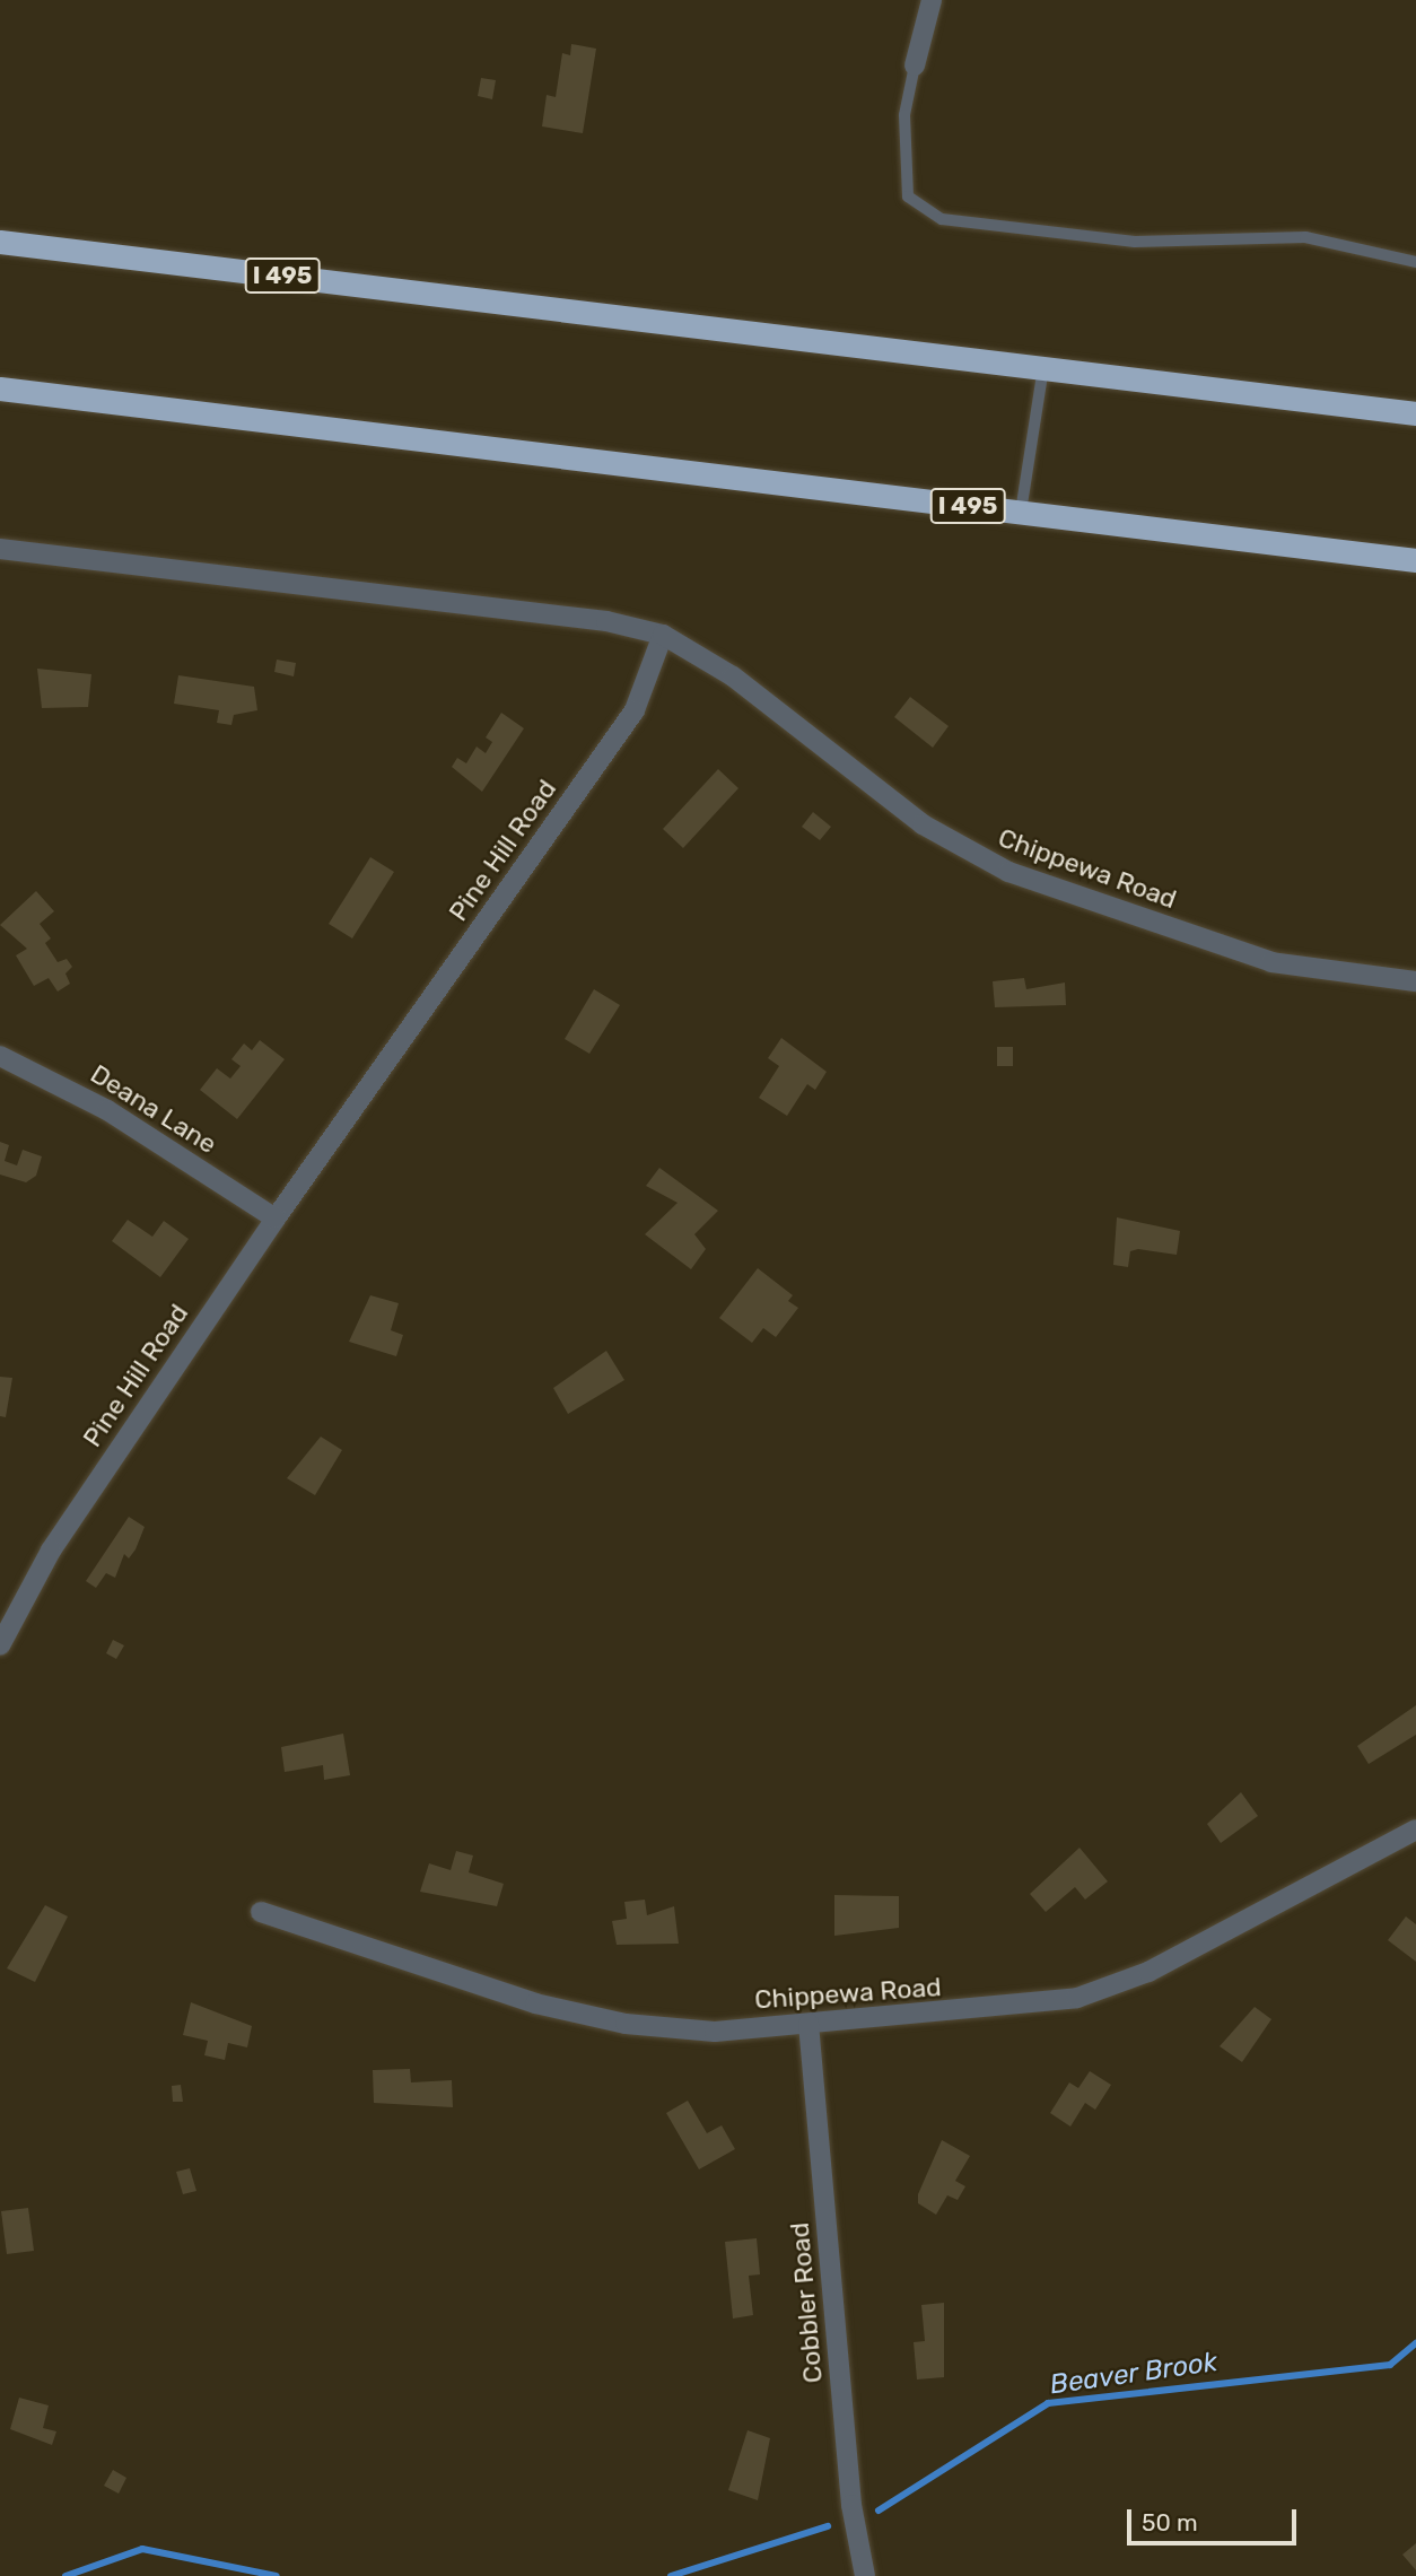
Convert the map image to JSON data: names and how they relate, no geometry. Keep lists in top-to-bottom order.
{
  "streets": {
    "highway": ["I 495"],
    "street": [
      "Pine Hill Road",
      "Chippewa Road",
      "Deana Lane",
      "Cobbler Road"
    ]
  },
  "crossings": [
    ["Pine Hill Road", "Chippewa Road"],
    ["Pine Hill Road", "Deana Lane"],
    ["Chippewa Road", "Cobbler Road"]
  ],
  "water": ["Beaver Brook"],
  "scale_bar": "50 m"
}
